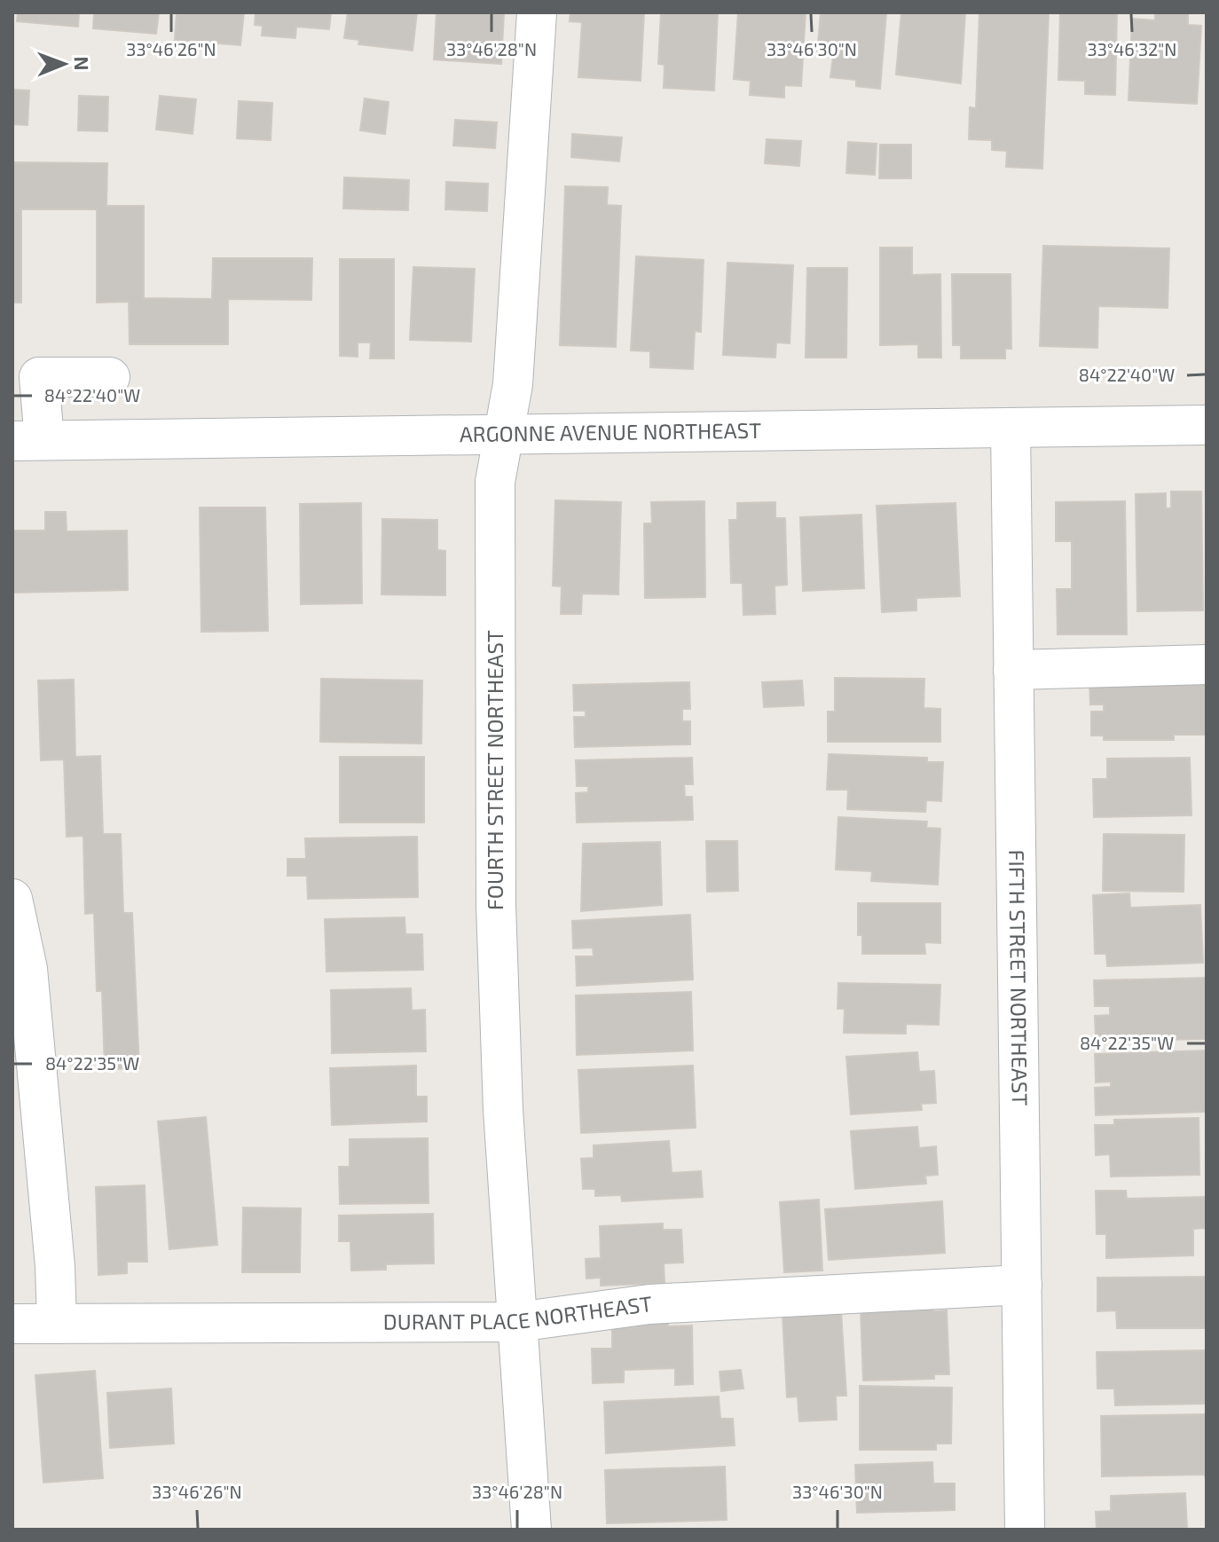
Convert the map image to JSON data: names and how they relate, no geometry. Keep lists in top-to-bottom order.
{
  "streets": {
    "street": [
      "ARGONNE AVENUE NORTHEAST",
      "FOURTH STREET NORTHEAST",
      "FIFTH STREET NORTHEAST",
      "DURANT PLACE NORTHEAST"
    ]
  },
  "crossings": [
    ["ARGONNE AVENUE NORTHEAST", "FOURTH STREET NORTHEAST"],
    ["ARGONNE AVENUE NORTHEAST", "FIFTH STREET NORTHEAST"],
    ["FOURTH STREET NORTHEAST", "DURANT PLACE NORTHEAST"],
    ["FIFTH STREET NORTHEAST", "DURANT PLACE NORTHEAST"]
  ],
  "north": "right",
  "coordinates": [
    "33°46'26\"N",
    "33°46'28\"N",
    "33°46'30\"N",
    "33°46'32\"N",
    "84°22'40\"W",
    "84°22'35\"W"
  ]
}
